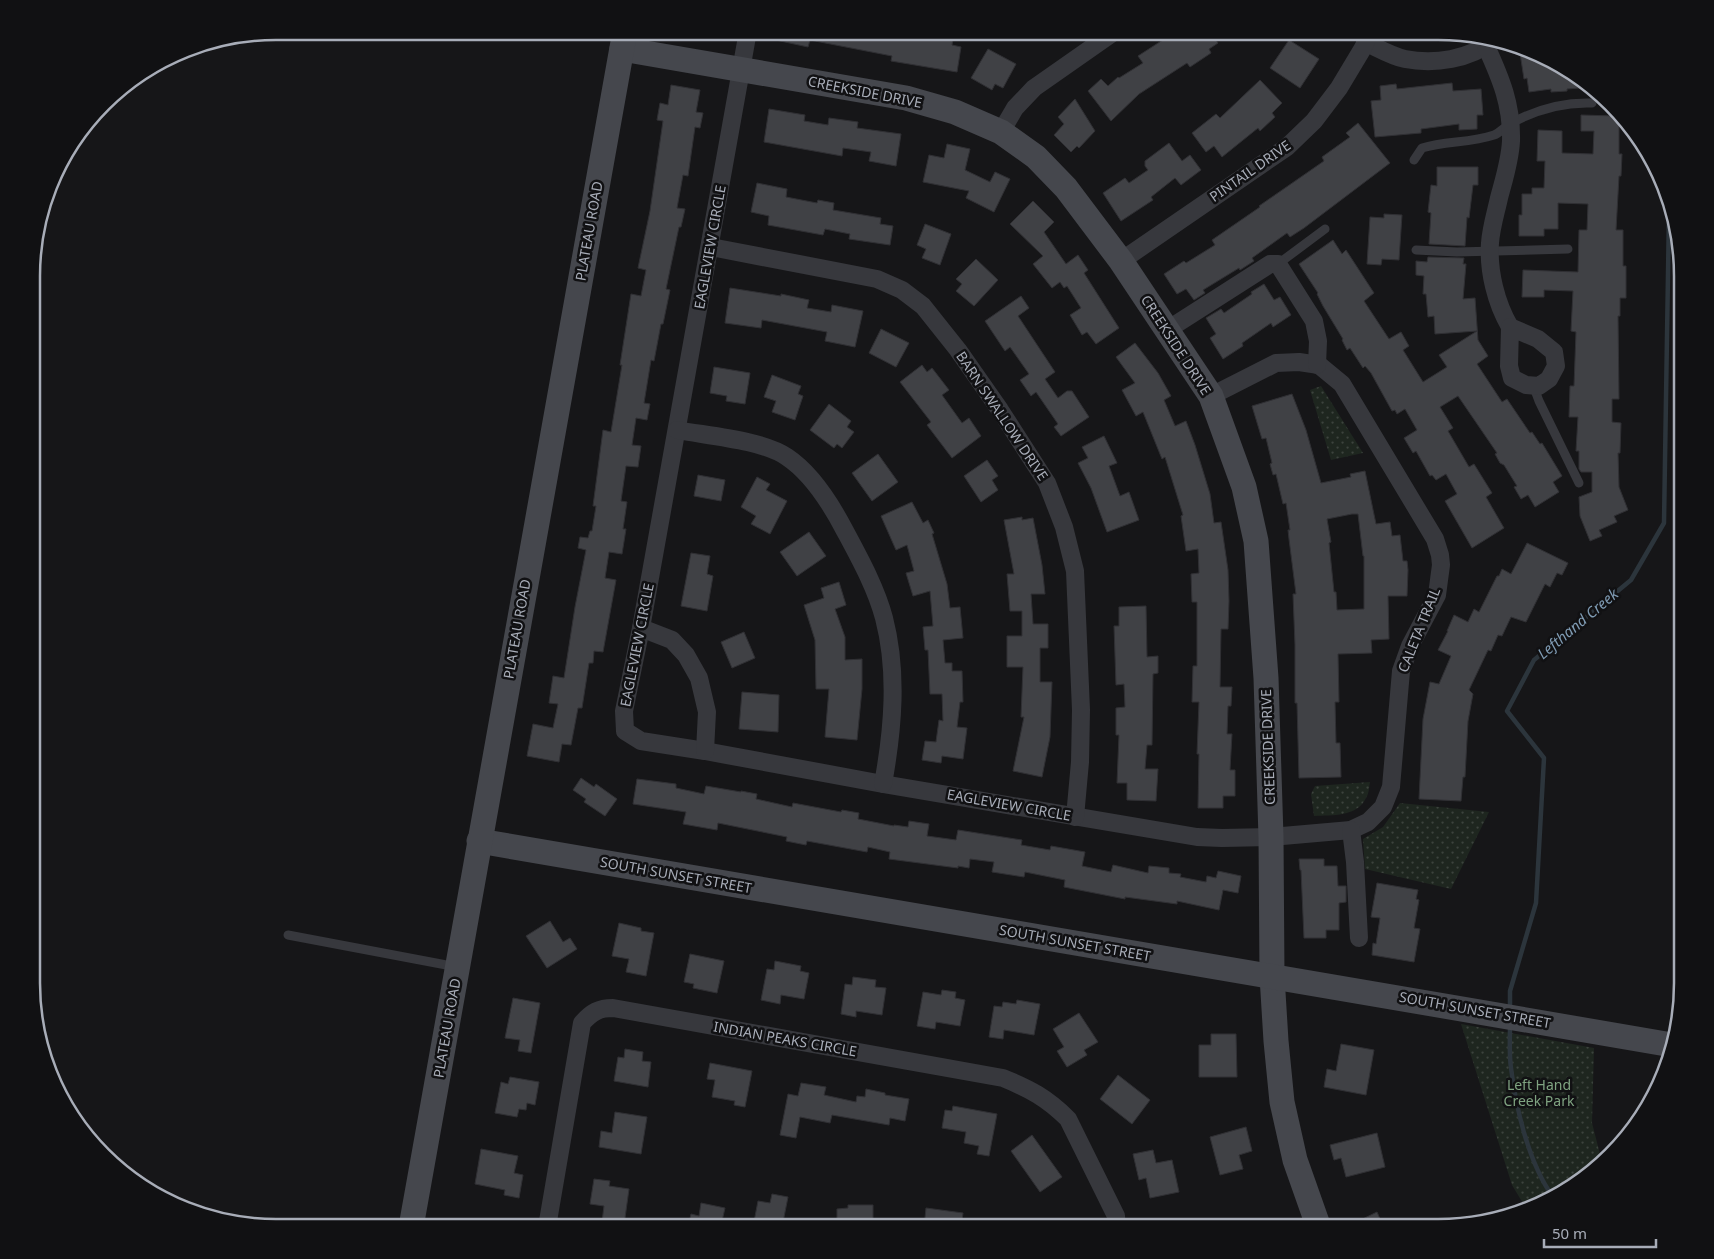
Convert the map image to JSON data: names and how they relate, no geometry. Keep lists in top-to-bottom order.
{
  "streets": {
    "street": [
      "CREEKSIDE DRIVE",
      "PINTAIL DRIVE",
      "PLATEAU ROAD",
      "EAGLEVIEW CIRCLE",
      "BARN SWALLOW DRIVE",
      "CALETA TRAIL",
      "SOUTH SUNSET STREET",
      "INDIAN PEAKS CIRCLE"
    ]
  },
  "crossings": [
    ["CREEKSIDE DRIVE", "PINTAIL DRIVE"],
    ["CREEKSIDE DRIVE", "PLATEAU ROAD"],
    ["CREEKSIDE DRIVE", "EAGLEVIEW CIRCLE"],
    ["CREEKSIDE DRIVE", "CALETA TRAIL"],
    ["CREEKSIDE DRIVE", "SOUTH SUNSET STREET"],
    ["PLATEAU ROAD", "SOUTH SUNSET STREET"],
    ["EAGLEVIEW CIRCLE", "BARN SWALLOW DRIVE"],
    ["EAGLEVIEW CIRCLE", "CALETA TRAIL"]
  ],
  "water": ["Lefthand Creek"],
  "parks": ["Left Hand Creek Park"],
  "scale_bar": "50 m"
}
